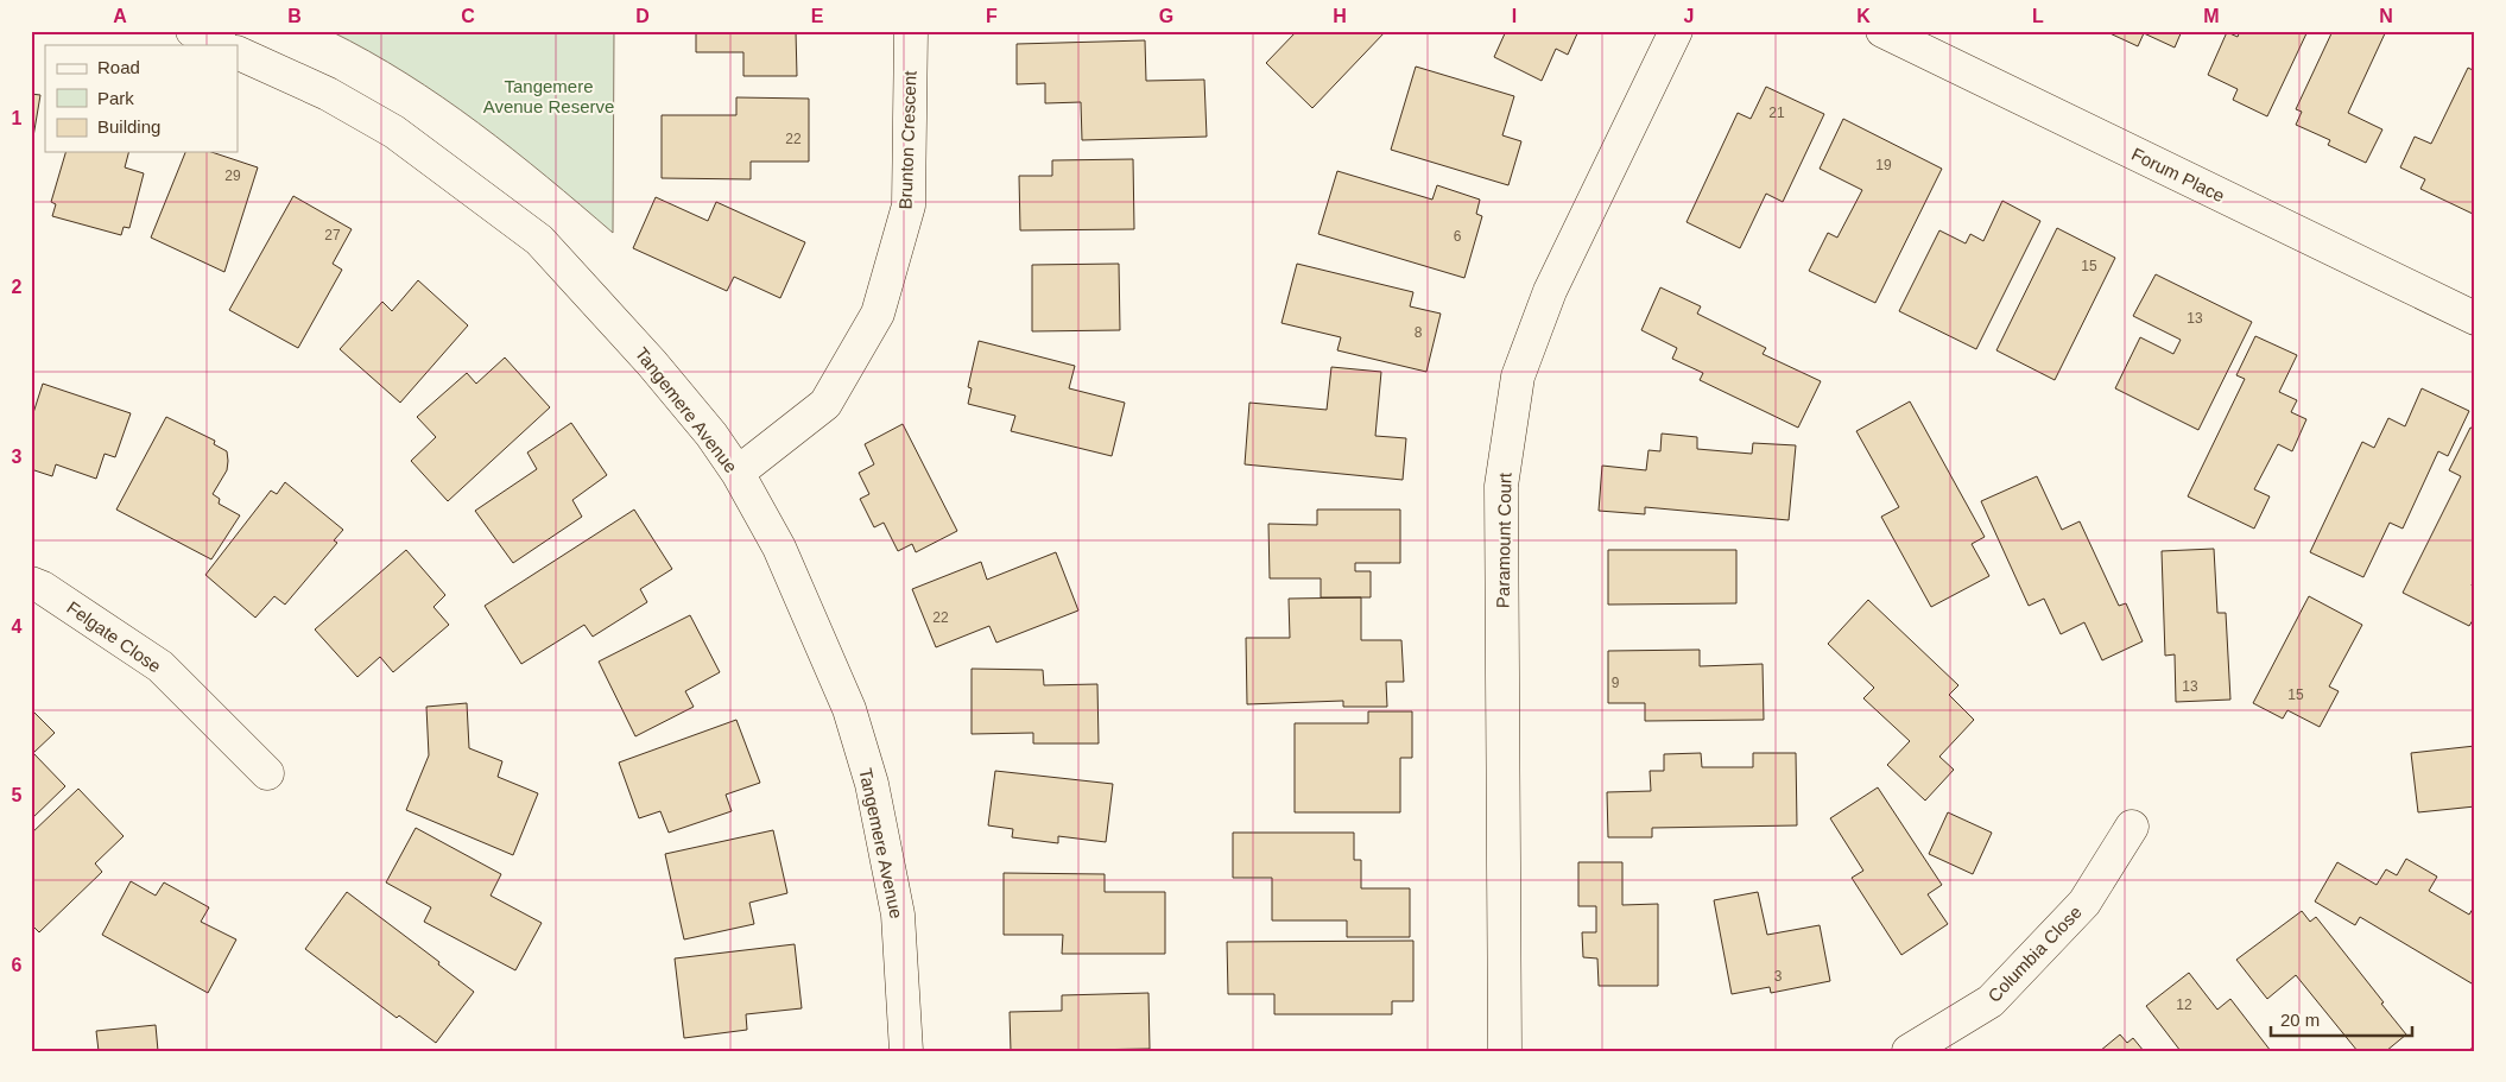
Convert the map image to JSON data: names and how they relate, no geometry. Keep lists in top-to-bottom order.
{
  "streets": {
    "street": [
      "Brunton Crescent",
      "Forum Place",
      "Tangemere Avenue",
      "Paramount Court",
      "Felgate Close",
      "Columbia Close"
    ]
  },
  "crossings": [
    ["Brunton Crescent", "Tangemere Avenue"]
  ],
  "parks": ["Tangemere Avenue Reserve"],
  "house_numbers": [
    "21",
    "22",
    "19",
    "29",
    "27",
    "6",
    "15",
    "13",
    "8",
    "22",
    "9",
    "13",
    "15",
    "3",
    "12"
  ],
  "legend": ["Road", "Park", "Building"],
  "scale_bar": "20 m",
  "grid": {
    "columns": [
      "A",
      "B",
      "C",
      "D",
      "E",
      "F",
      "G",
      "H",
      "I",
      "J",
      "K",
      "L",
      "M",
      "N"
    ],
    "rows": [
      "1",
      "2",
      "3",
      "4",
      "5",
      "6"
    ]
  }
}
